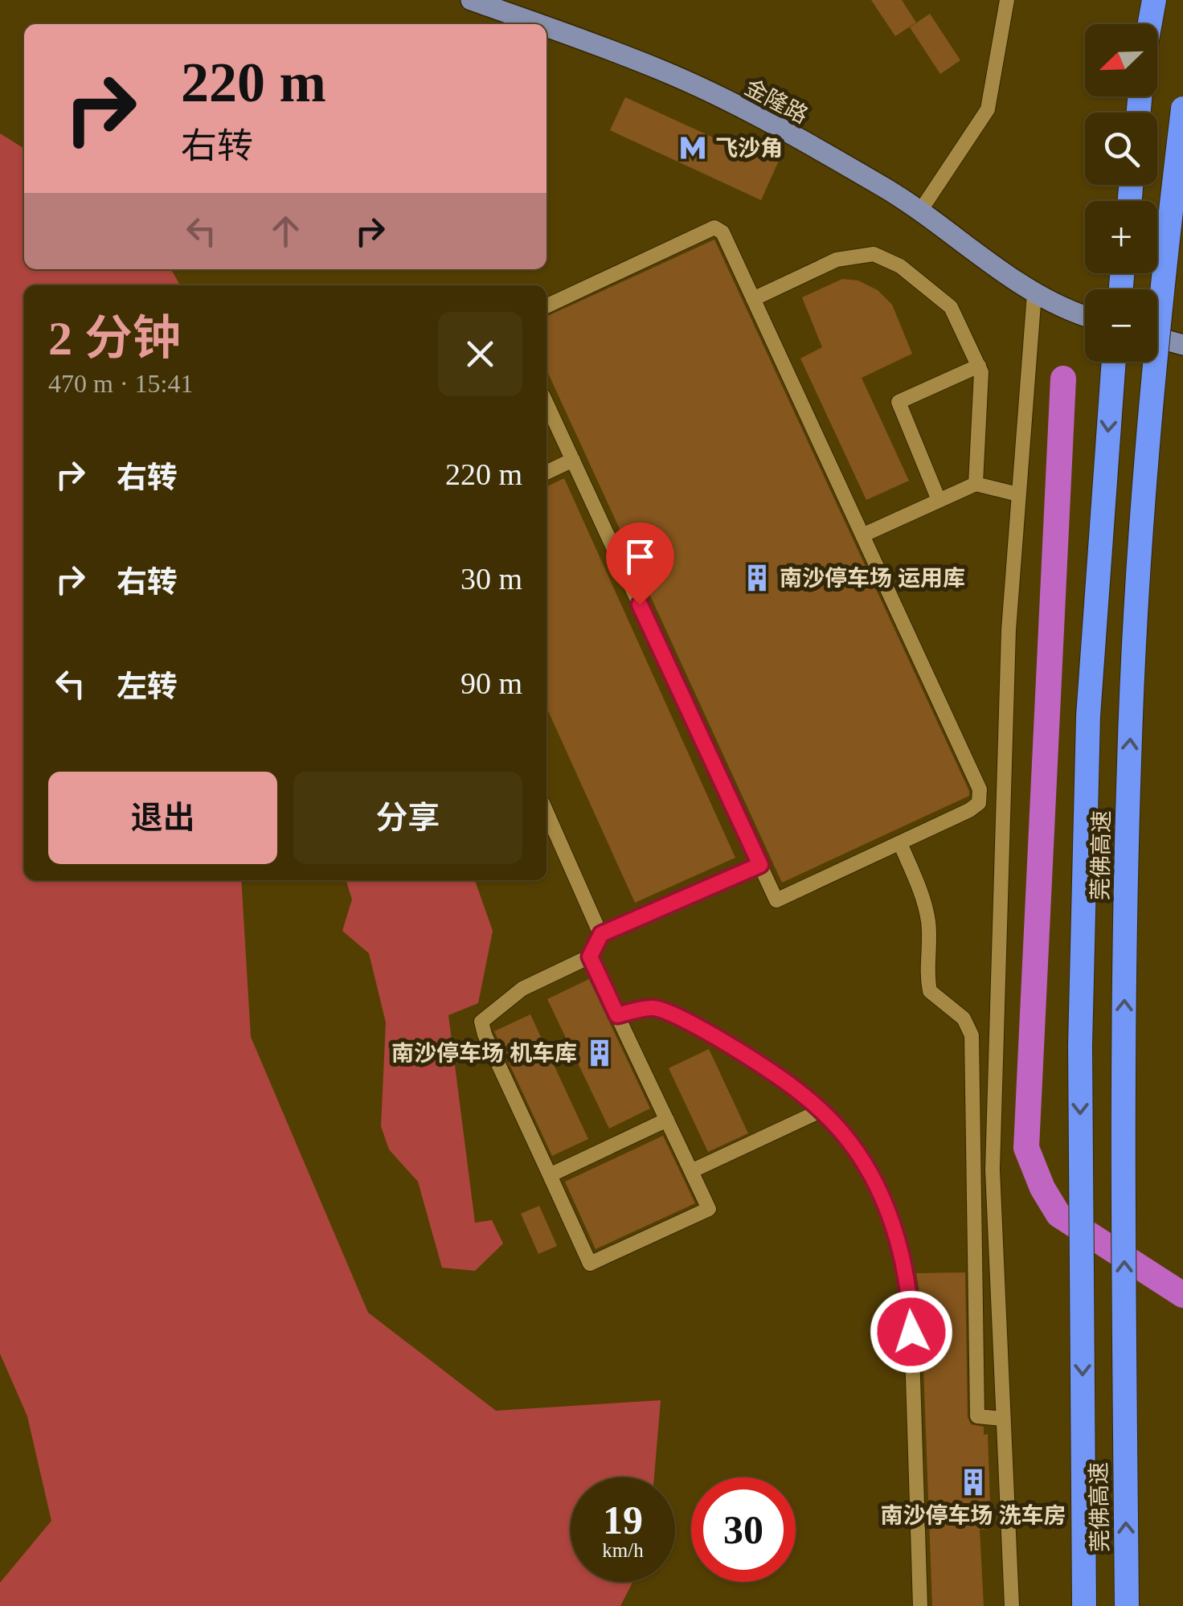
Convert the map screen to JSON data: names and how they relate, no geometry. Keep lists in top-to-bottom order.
{
  "streets": {
    "highway": ["莞佛高速"],
    "main road": ["金隆路"]
  },
  "places": {
    "metro station": ["飞沙角"],
    "building": ["南沙停车场 运用库", "南沙停车场 机车库", "南沙停车场 洗车房"]
  },
  "north": "bottom left",
  "page": {
    "map_buttons": ["+", "−"],
    "turn": ["220 m", "右转"],
    "heading": ["2 分钟", "470 m · 15:41"],
    "list": [
      {
        "name": "右转",
        "value": "220 m"
      },
      {
        "name": "右转",
        "value": "30 m"
      },
      {
        "name": "左转",
        "value": "90 m"
      }
    ],
    "buttons": ["退出", "分享"],
    "speed": "19 km/h",
    "limit": "30"
  }
}
